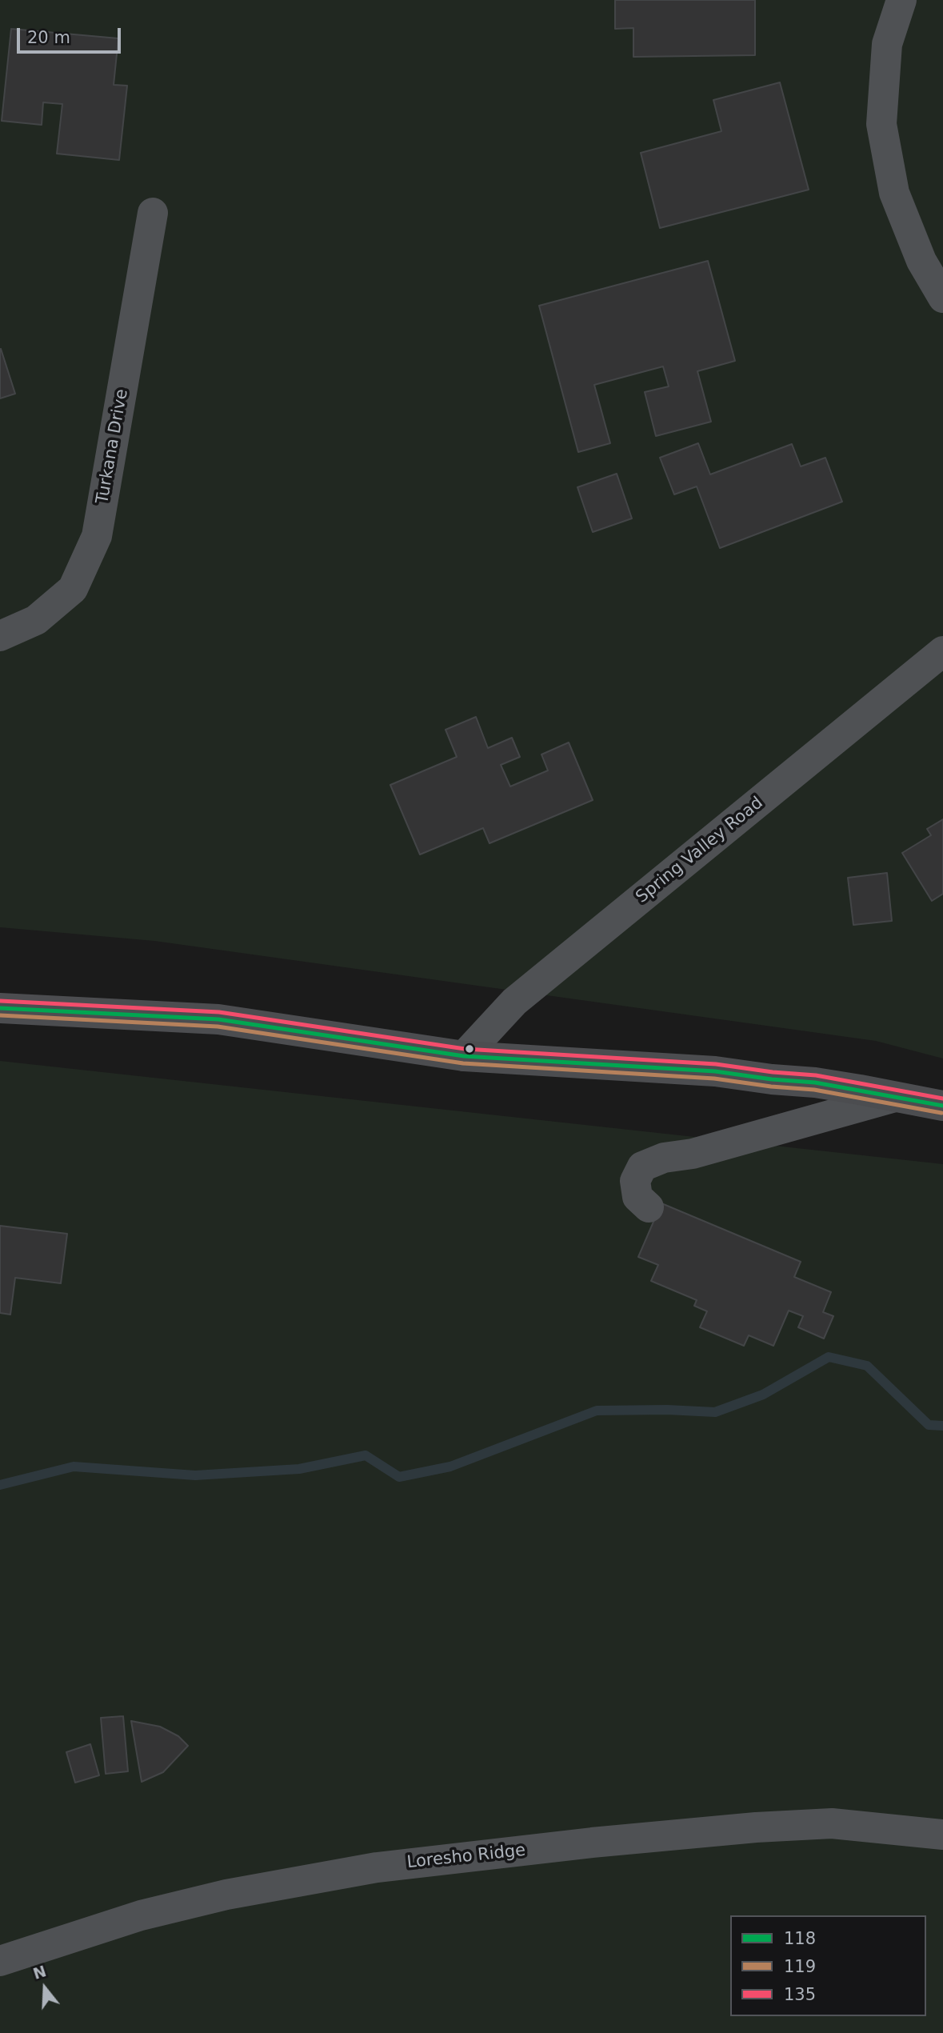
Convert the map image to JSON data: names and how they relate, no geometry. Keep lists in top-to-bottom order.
{
  "streets": {
    "street": ["Turkana Drive", "Spring Valley Road", "Loresho Ridge"]
  },
  "lines": ["transit line 135", "transit line 118", "transit line 119"],
  "legend": ["118", "119", "135"],
  "scale_bar": "20 m",
  "north": "top"
}
